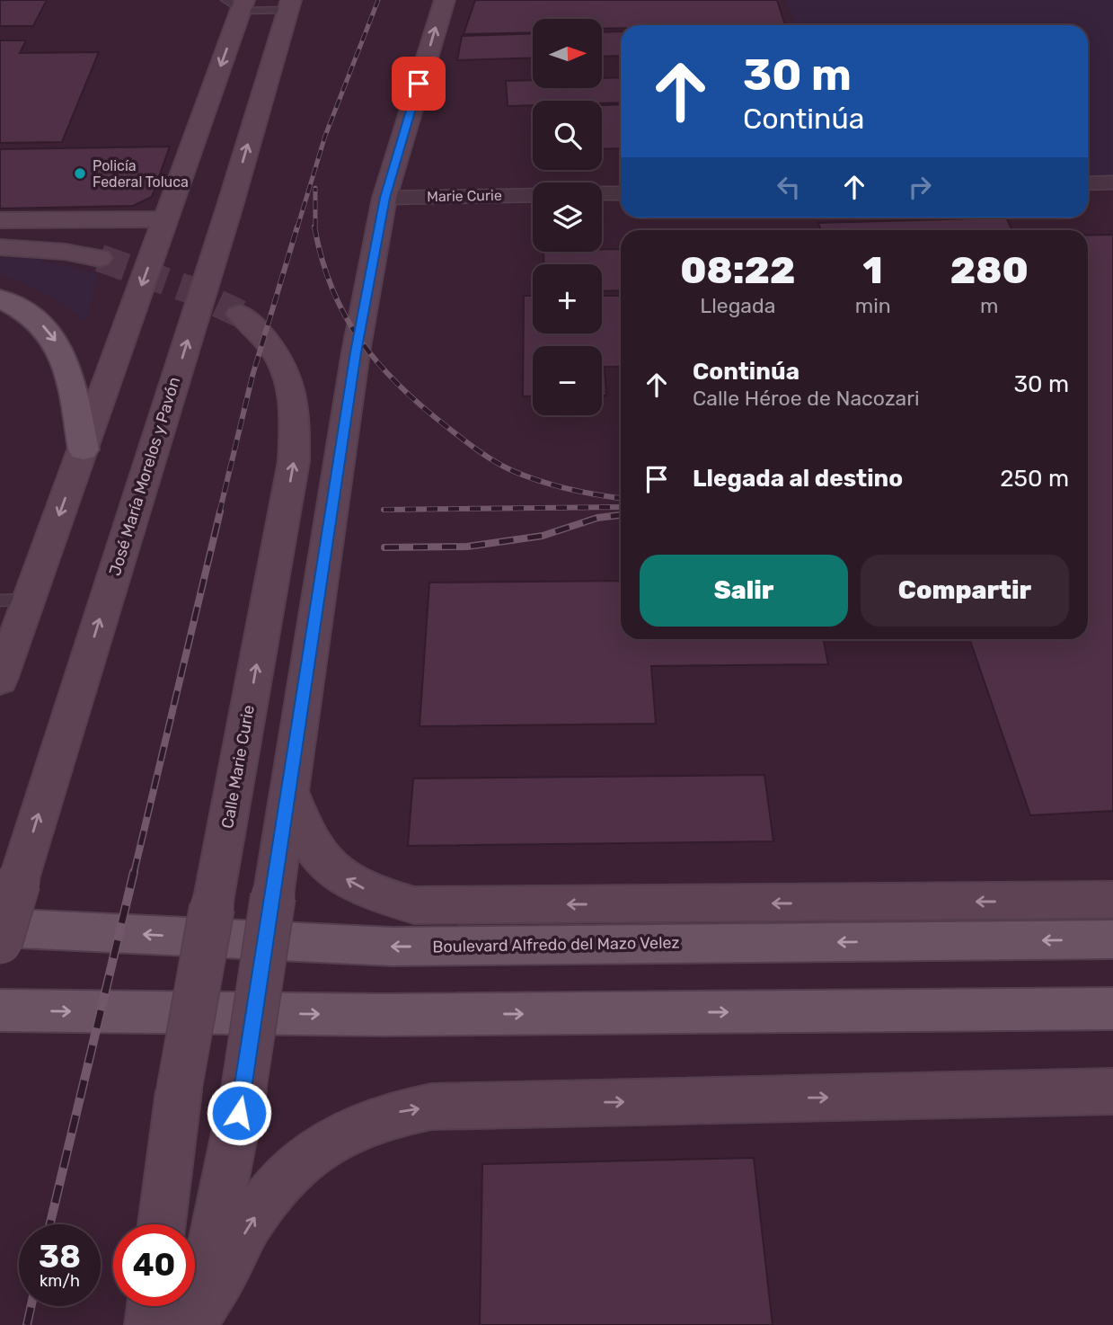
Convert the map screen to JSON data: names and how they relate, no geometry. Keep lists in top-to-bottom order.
{
  "streets": {
    "main road": ["José María Morelos y Pavón", "Calle Marie Curie", "Boulevard Alfredo del Mazo Velez"],
    "street": ["Marie Curie"]
  },
  "places": ["Policía Federal Toluca"],
  "north": "right",
  "page": {
    "map_buttons": ["+", "−"],
    "turn": ["30 m", "Continúa"],
    "eta": [
      "08:22",
      "Llegada",
      "1",
      "min",
      "280",
      "m"
    ],
    "list": [
      {
        "name": "Continúa",
        "note": "Calle Héroe de Nacozari",
        "value": "30 m"
      },
      {
        "name": "Llegada al destino",
        "value": "250 m"
      }
    ],
    "buttons": ["Salir", "Compartir"],
    "speed": "38 km/h",
    "limit": "40"
  }
}
